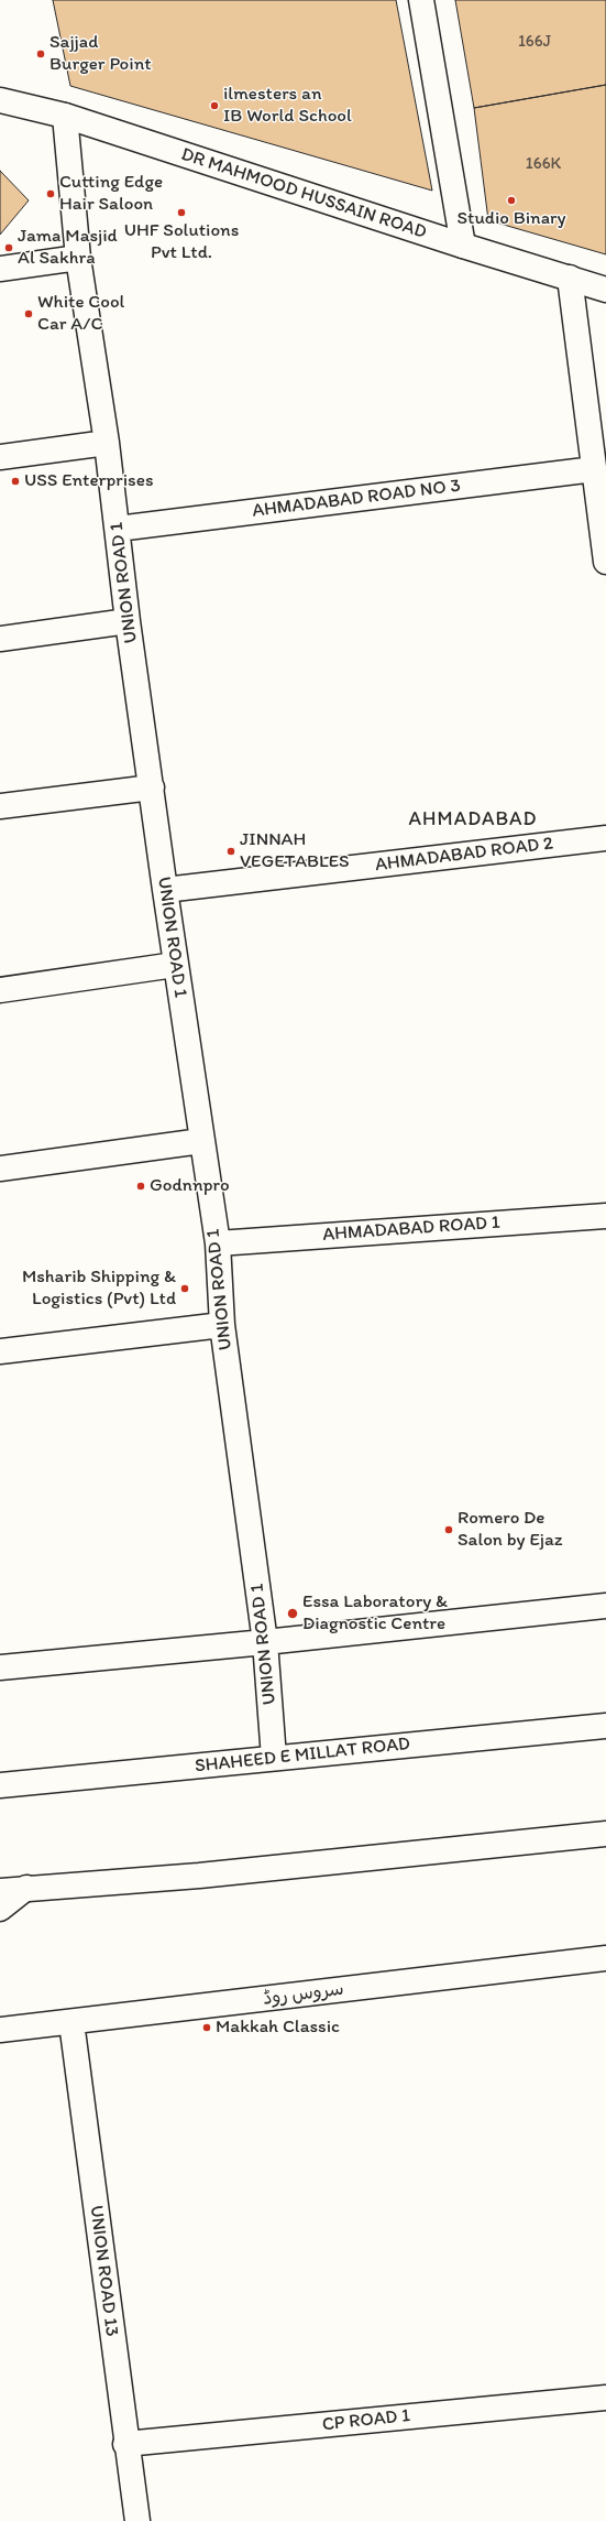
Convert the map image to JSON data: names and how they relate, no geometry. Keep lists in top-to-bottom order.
{
  "streets": {
    "street": [
      "DR MAHMOOD HUSSAIN ROAD",
      "AHMADABAD ROAD NO 3",
      "UNION ROAD 1",
      "AHMADABAD ROAD 2",
      "AHMADABAD ROAD 1",
      "SHAHEED E MILLAT ROAD",
      "سروس روڈ",
      "UNION ROAD 13",
      "CP ROAD 1"
    ]
  },
  "crossings": [
    ["DR MAHMOOD HUSSAIN ROAD", "UNION ROAD 1"],
    ["AHMADABAD ROAD NO 3", "UNION ROAD 1"],
    ["UNION ROAD 1", "AHMADABAD ROAD 2"],
    ["UNION ROAD 1", "AHMADABAD ROAD 1"],
    ["UNION ROAD 1", "SHAHEED E MILLAT ROAD"],
    ["سروس روڈ", "UNION ROAD 13"],
    ["UNION ROAD 13", "CP ROAD 1"]
  ],
  "districts": ["AHMADABAD"],
  "places": [
    "Sajjad Burger Point",
    "ilmesters an IB World School",
    "Cutting Edge Hair Saloon",
    "Studio Binary",
    "UHF Solutions Pvt Ltd.",
    "Jama Masjid Al Sakhra",
    "White Cool Car A/C",
    "USS Enterprises",
    "JINNAH VEGETABLES",
    "Godnnpro",
    "Msharib Shipping & Logistics (Pvt) Ltd",
    "Romero De Salon by Ejaz",
    "Essa Laboratory & Diagnostic Centre",
    "Makkah Classic"
  ],
  "house_numbers": ["166J", "166K"]
}
